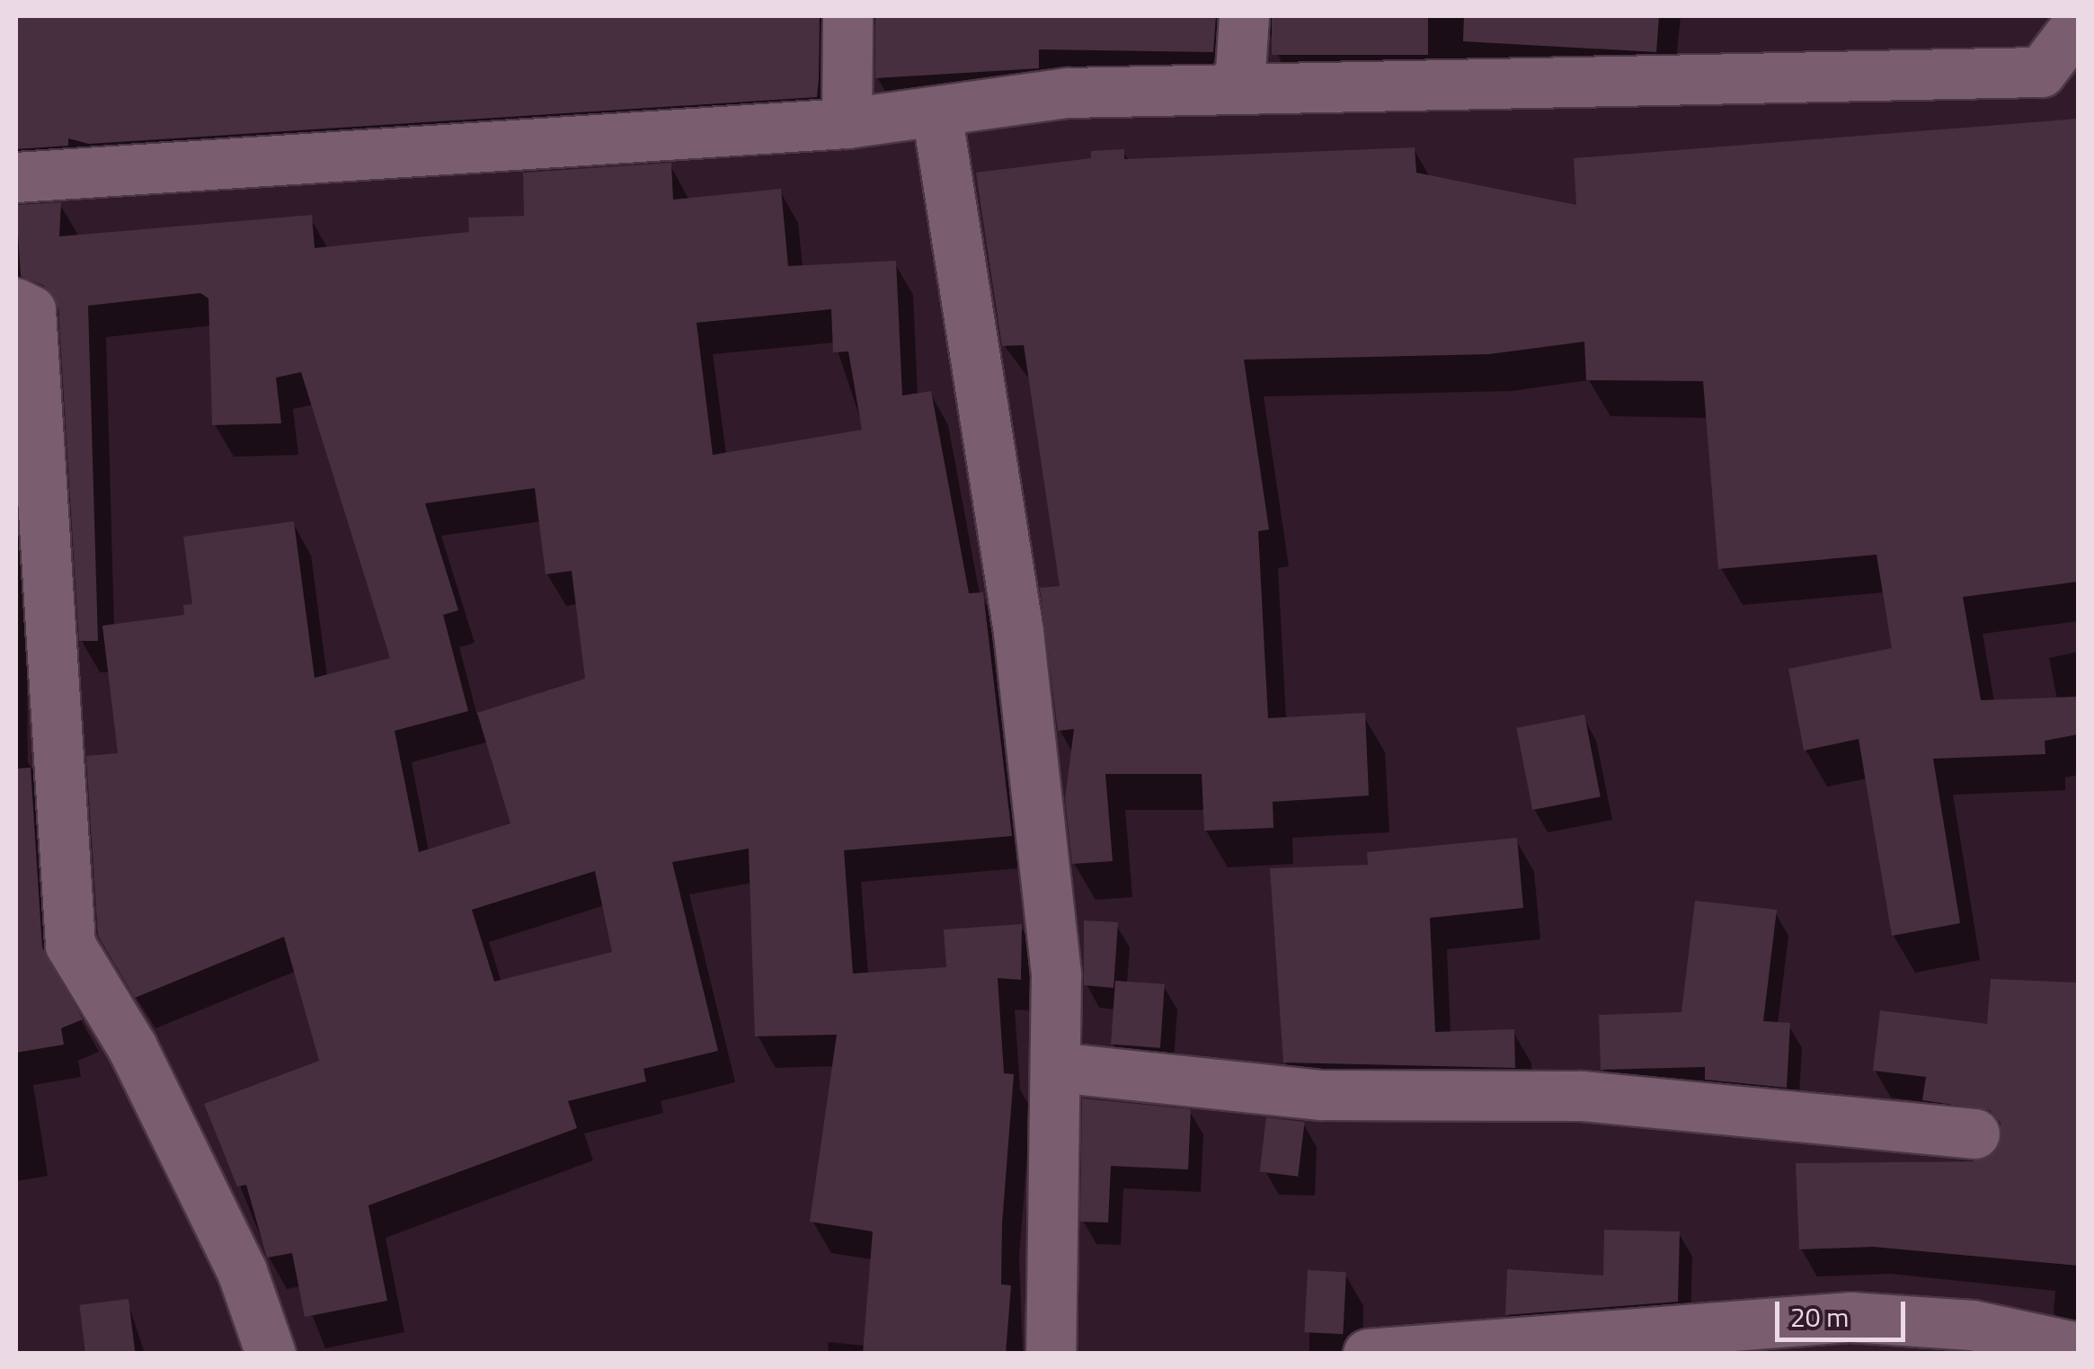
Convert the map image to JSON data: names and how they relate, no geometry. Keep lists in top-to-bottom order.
{
  "scale_bar": "20 m"
}
